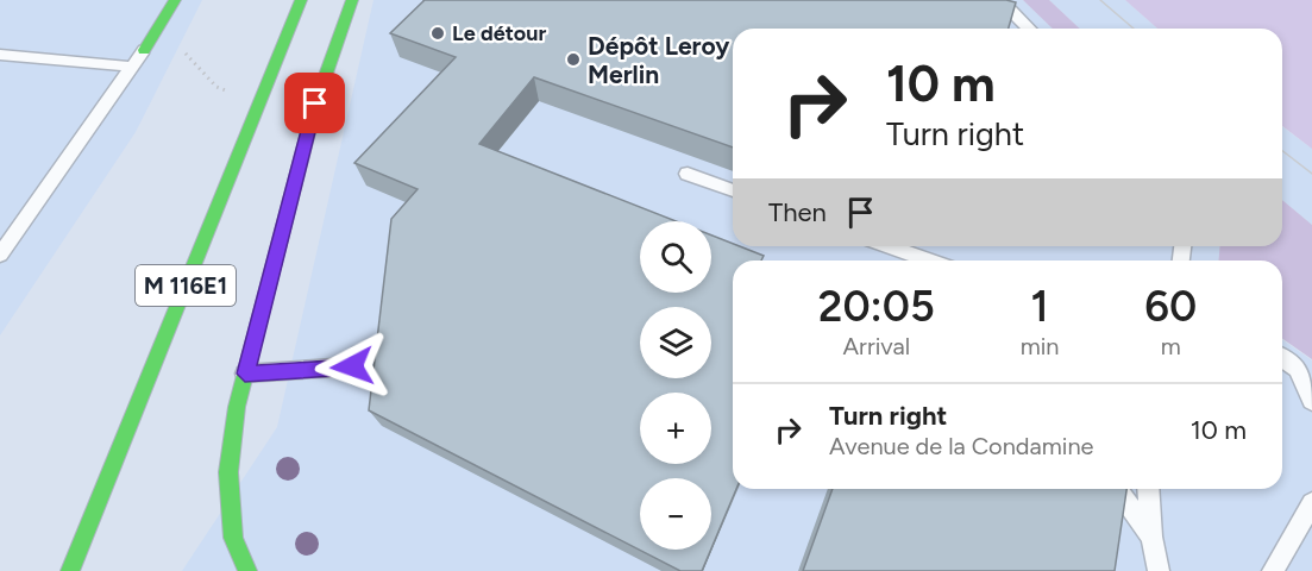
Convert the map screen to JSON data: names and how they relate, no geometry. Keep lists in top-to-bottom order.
{
  "streets": {
    "street": ["M 116E1"]
  },
  "places": ["Le détour", "Dépôt Leroy Merlin"],
  "page": {
    "turn": ["10 m", "Turn right"],
    "then": "Then",
    "map_buttons": ["+", "−"],
    "eta": [
      "20:05",
      "Arrival",
      "1",
      "min",
      "60",
      "m"
    ],
    "list": [
      {
        "name": "Turn right",
        "note": "Avenue de la Condamine",
        "value": "10 m"
      }
    ]
  }
}
